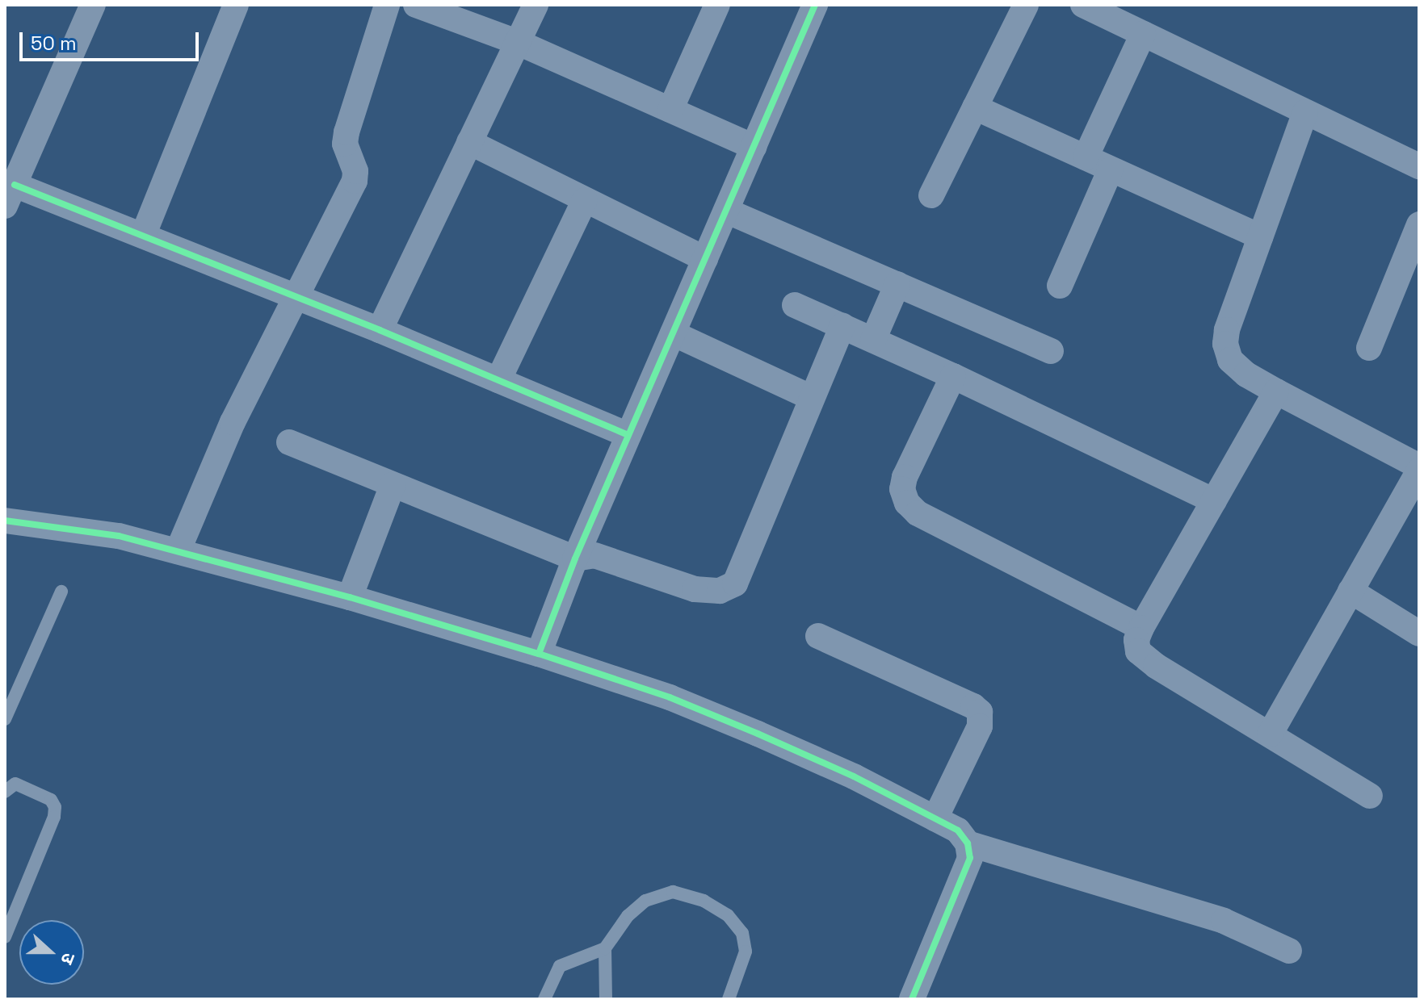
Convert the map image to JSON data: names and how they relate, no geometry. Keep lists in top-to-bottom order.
{
  "scale_bar": "50 m",
  "north": "right"
}
